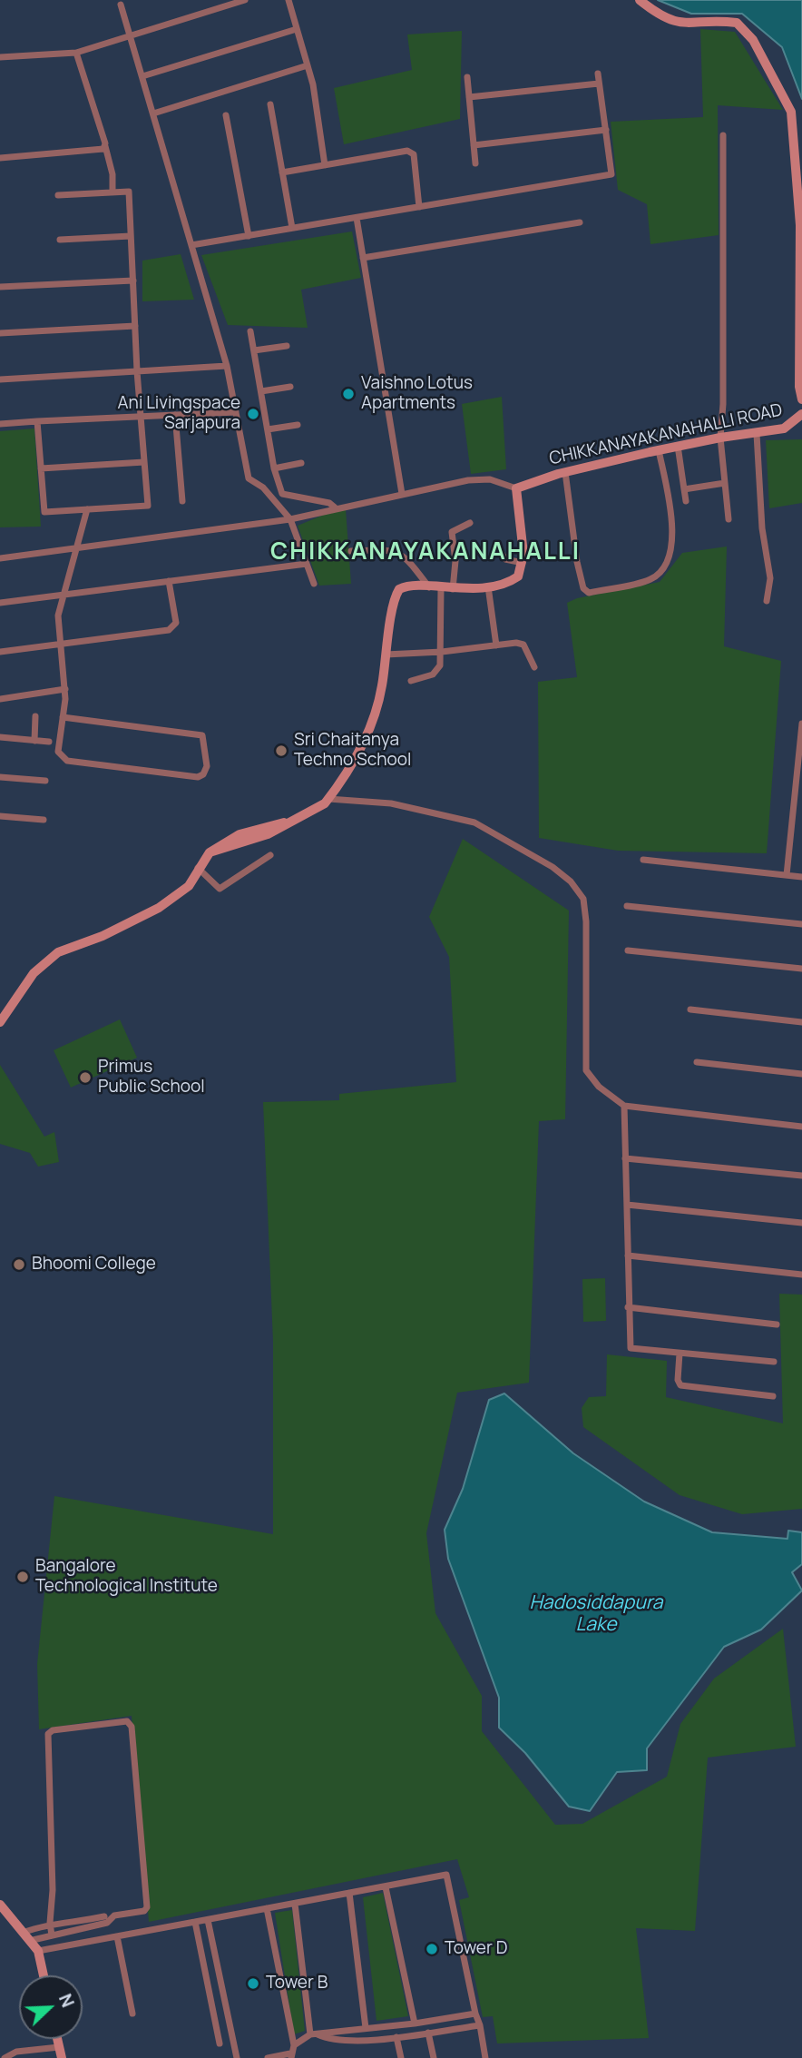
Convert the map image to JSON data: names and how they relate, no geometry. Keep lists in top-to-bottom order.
{
  "streets": {
    "main road": ["CHIKKANAYAKANAHALLI ROAD"]
  },
  "districts": ["CHIKKANAYAKANAHALLI"],
  "water": ["Hadosiddapura Lake"],
  "places": [
    "Vaishno Lotus Apartments",
    "Ani Livingspace Sarjapura",
    "Sri Chaitanya Techno School",
    "Primus Public School",
    "Bhoomi College",
    "Bangalore Technological Institute",
    "Tower D",
    "Tower B"
  ],
  "north": "top right"
}
